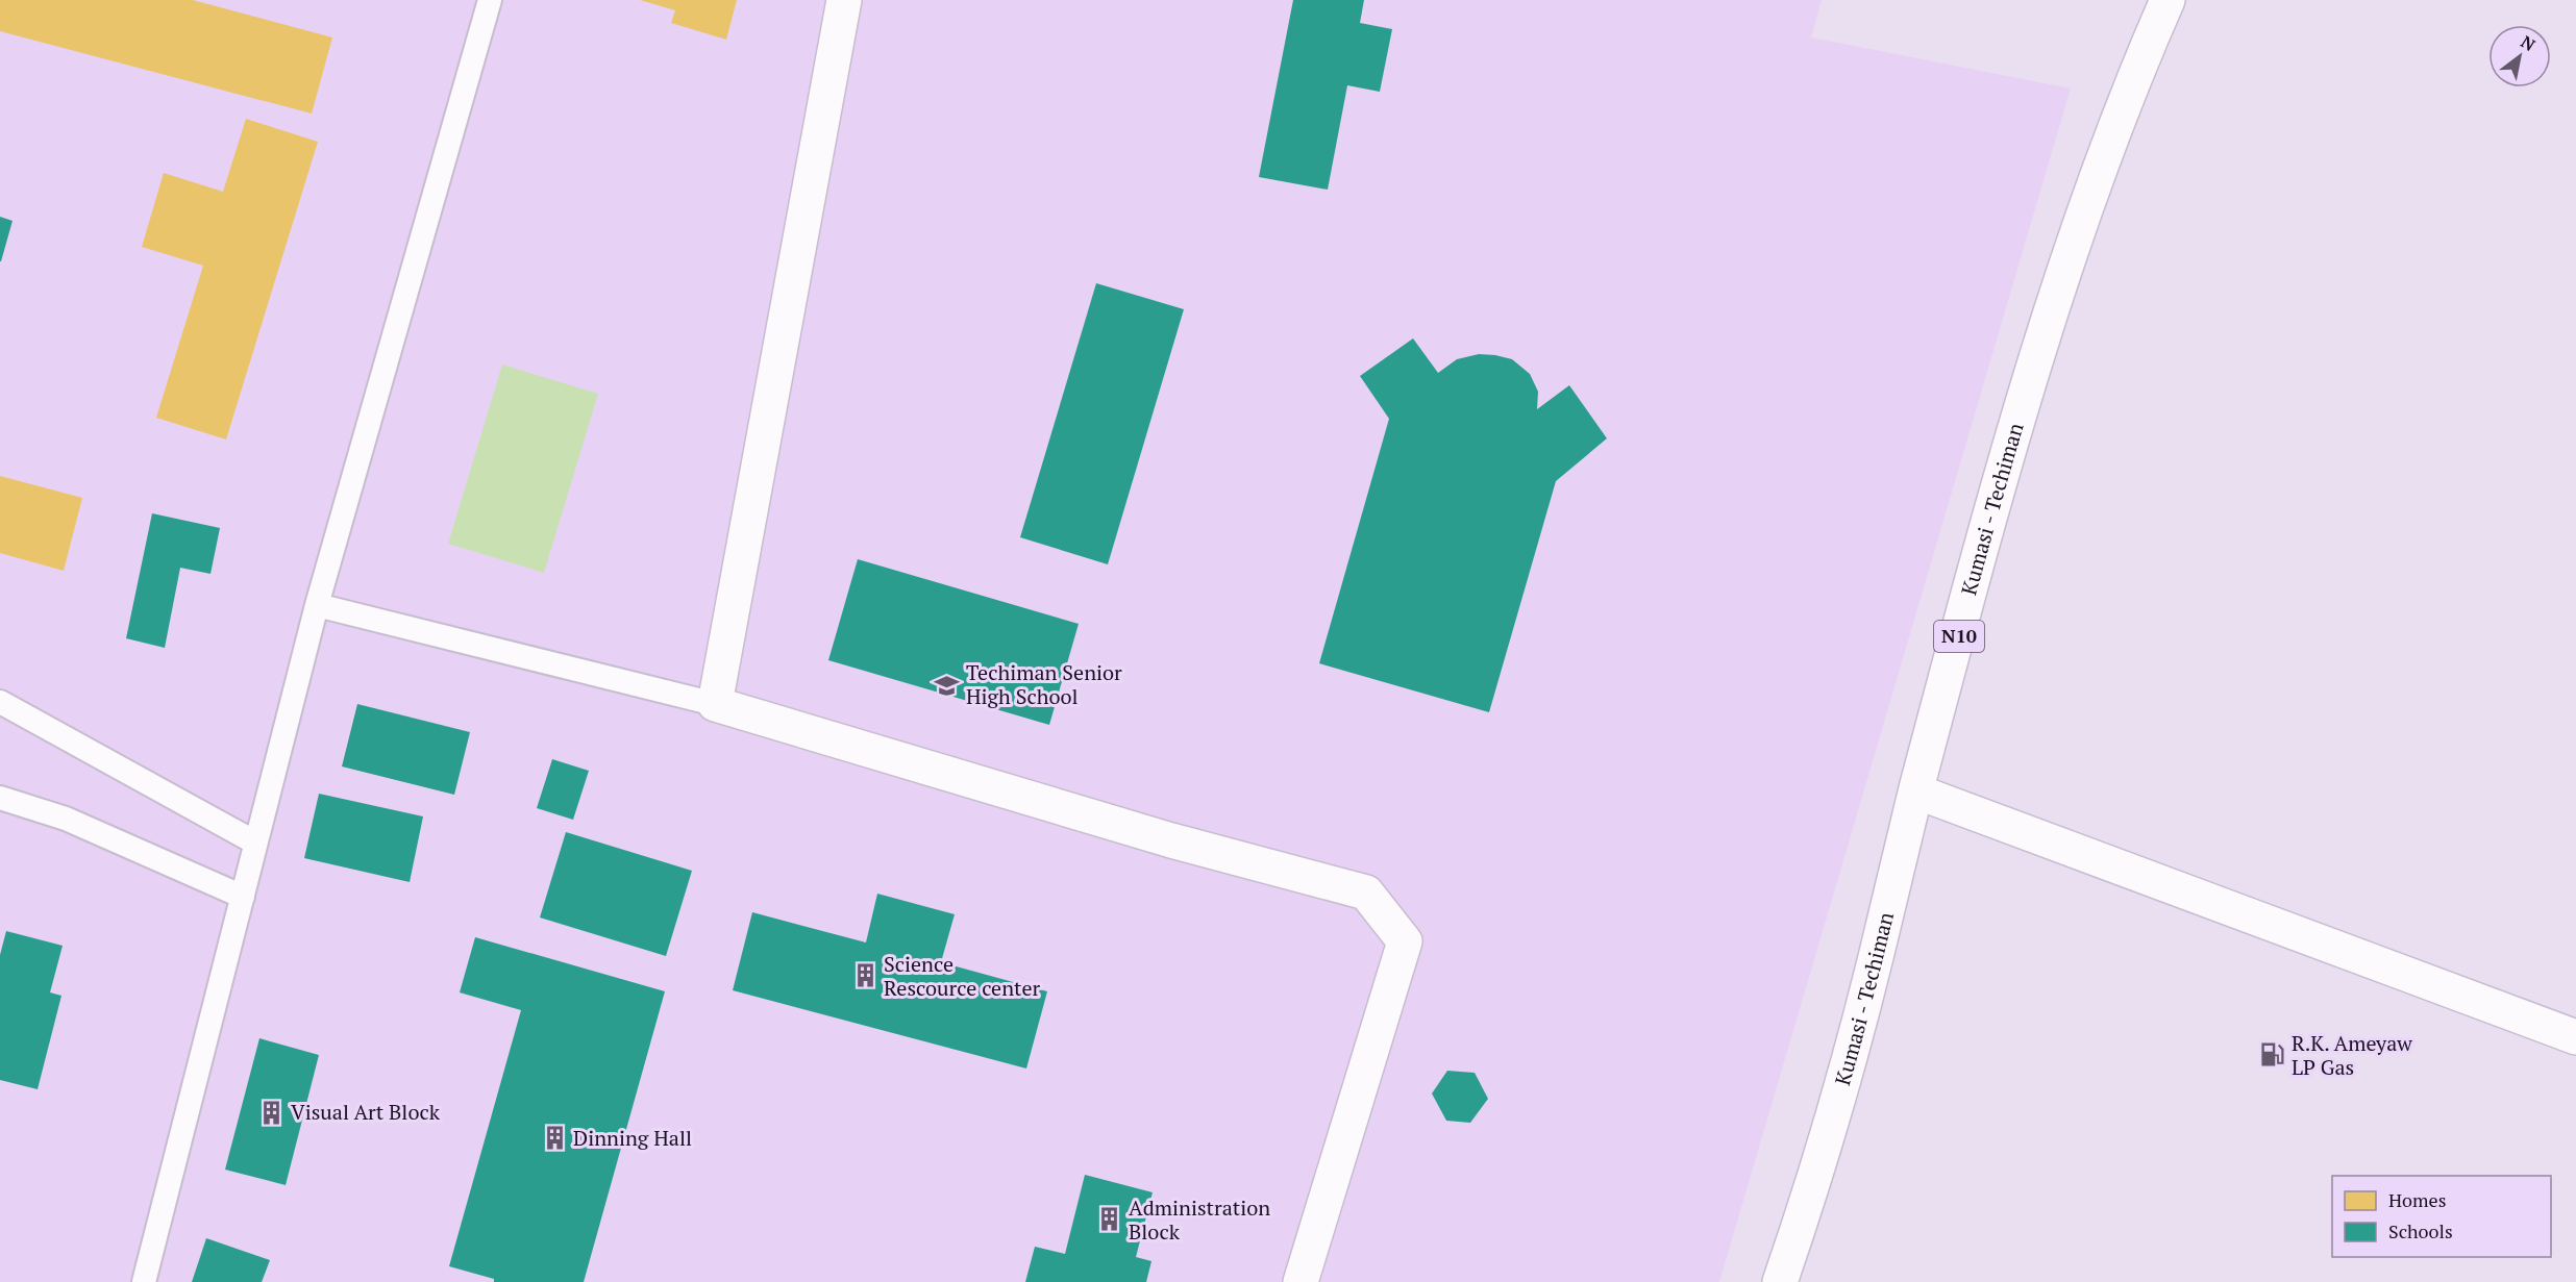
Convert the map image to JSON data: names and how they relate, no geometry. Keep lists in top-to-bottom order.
{
  "streets": {
    "main road": ["Kumasi - Techiman", "N10"]
  },
  "places": {
    "school or university": ["Techiman Senior High School"],
    "building": [
      "Science Rescource center",
      "Visual Art Block",
      "Dinning Hall",
      "Administration Block"
    ],
    "fuel station": ["R.K. Ameyaw LP Gas"]
  },
  "legend": ["Homes", "Schools"],
  "north": "top right"
}
